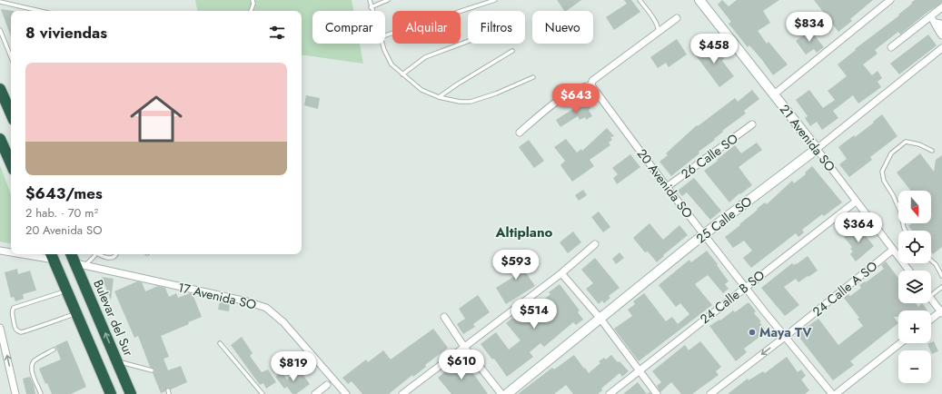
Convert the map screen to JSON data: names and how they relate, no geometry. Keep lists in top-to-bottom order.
{
  "streets": {
    "highway": ["Bulevar del Sur"],
    "street": [
      "21 Avenida SO",
      "26 Calle SO",
      "20 Avenida SO",
      "25 Calle SO",
      "24 Calle A SO",
      "17 Avenida SO",
      "24 Calle B SO"
    ]
  },
  "crossings": [
    ["21 Avenida SO", "25 Calle SO"],
    ["21 Avenida SO", "24 Calle A SO"],
    ["21 Avenida SO", "24 Calle B SO"],
    ["26 Calle SO", "20 Avenida SO"],
    ["20 Avenida SO", "25 Calle SO"],
    ["20 Avenida SO", "24 Calle A SO"],
    ["20 Avenida SO", "24 Calle B SO"],
    ["17 Avenida SO", "Bulevar del Sur"]
  ],
  "one_way": ["24 Calle A SO"],
  "districts": ["Altiplano"],
  "places": ["Maya TV"],
  "north": "bottom",
  "page": {
    "chip": [
      "Comprar",
      "Alquilar",
      "Filtros",
      "Nuevo"
    ],
    "heading": "8 viviendas",
    "price": [
      "$834",
      "$458",
      "$643",
      "$364",
      "$593",
      "$514",
      "$610",
      "$819"
    ],
    "list": [
      {
        "name": "$643/mes",
        "note": "2 hab. · 70 m² · 20 Avenida SO"
      }
    ],
    "map_buttons": ["+", "−"]
  }
}
